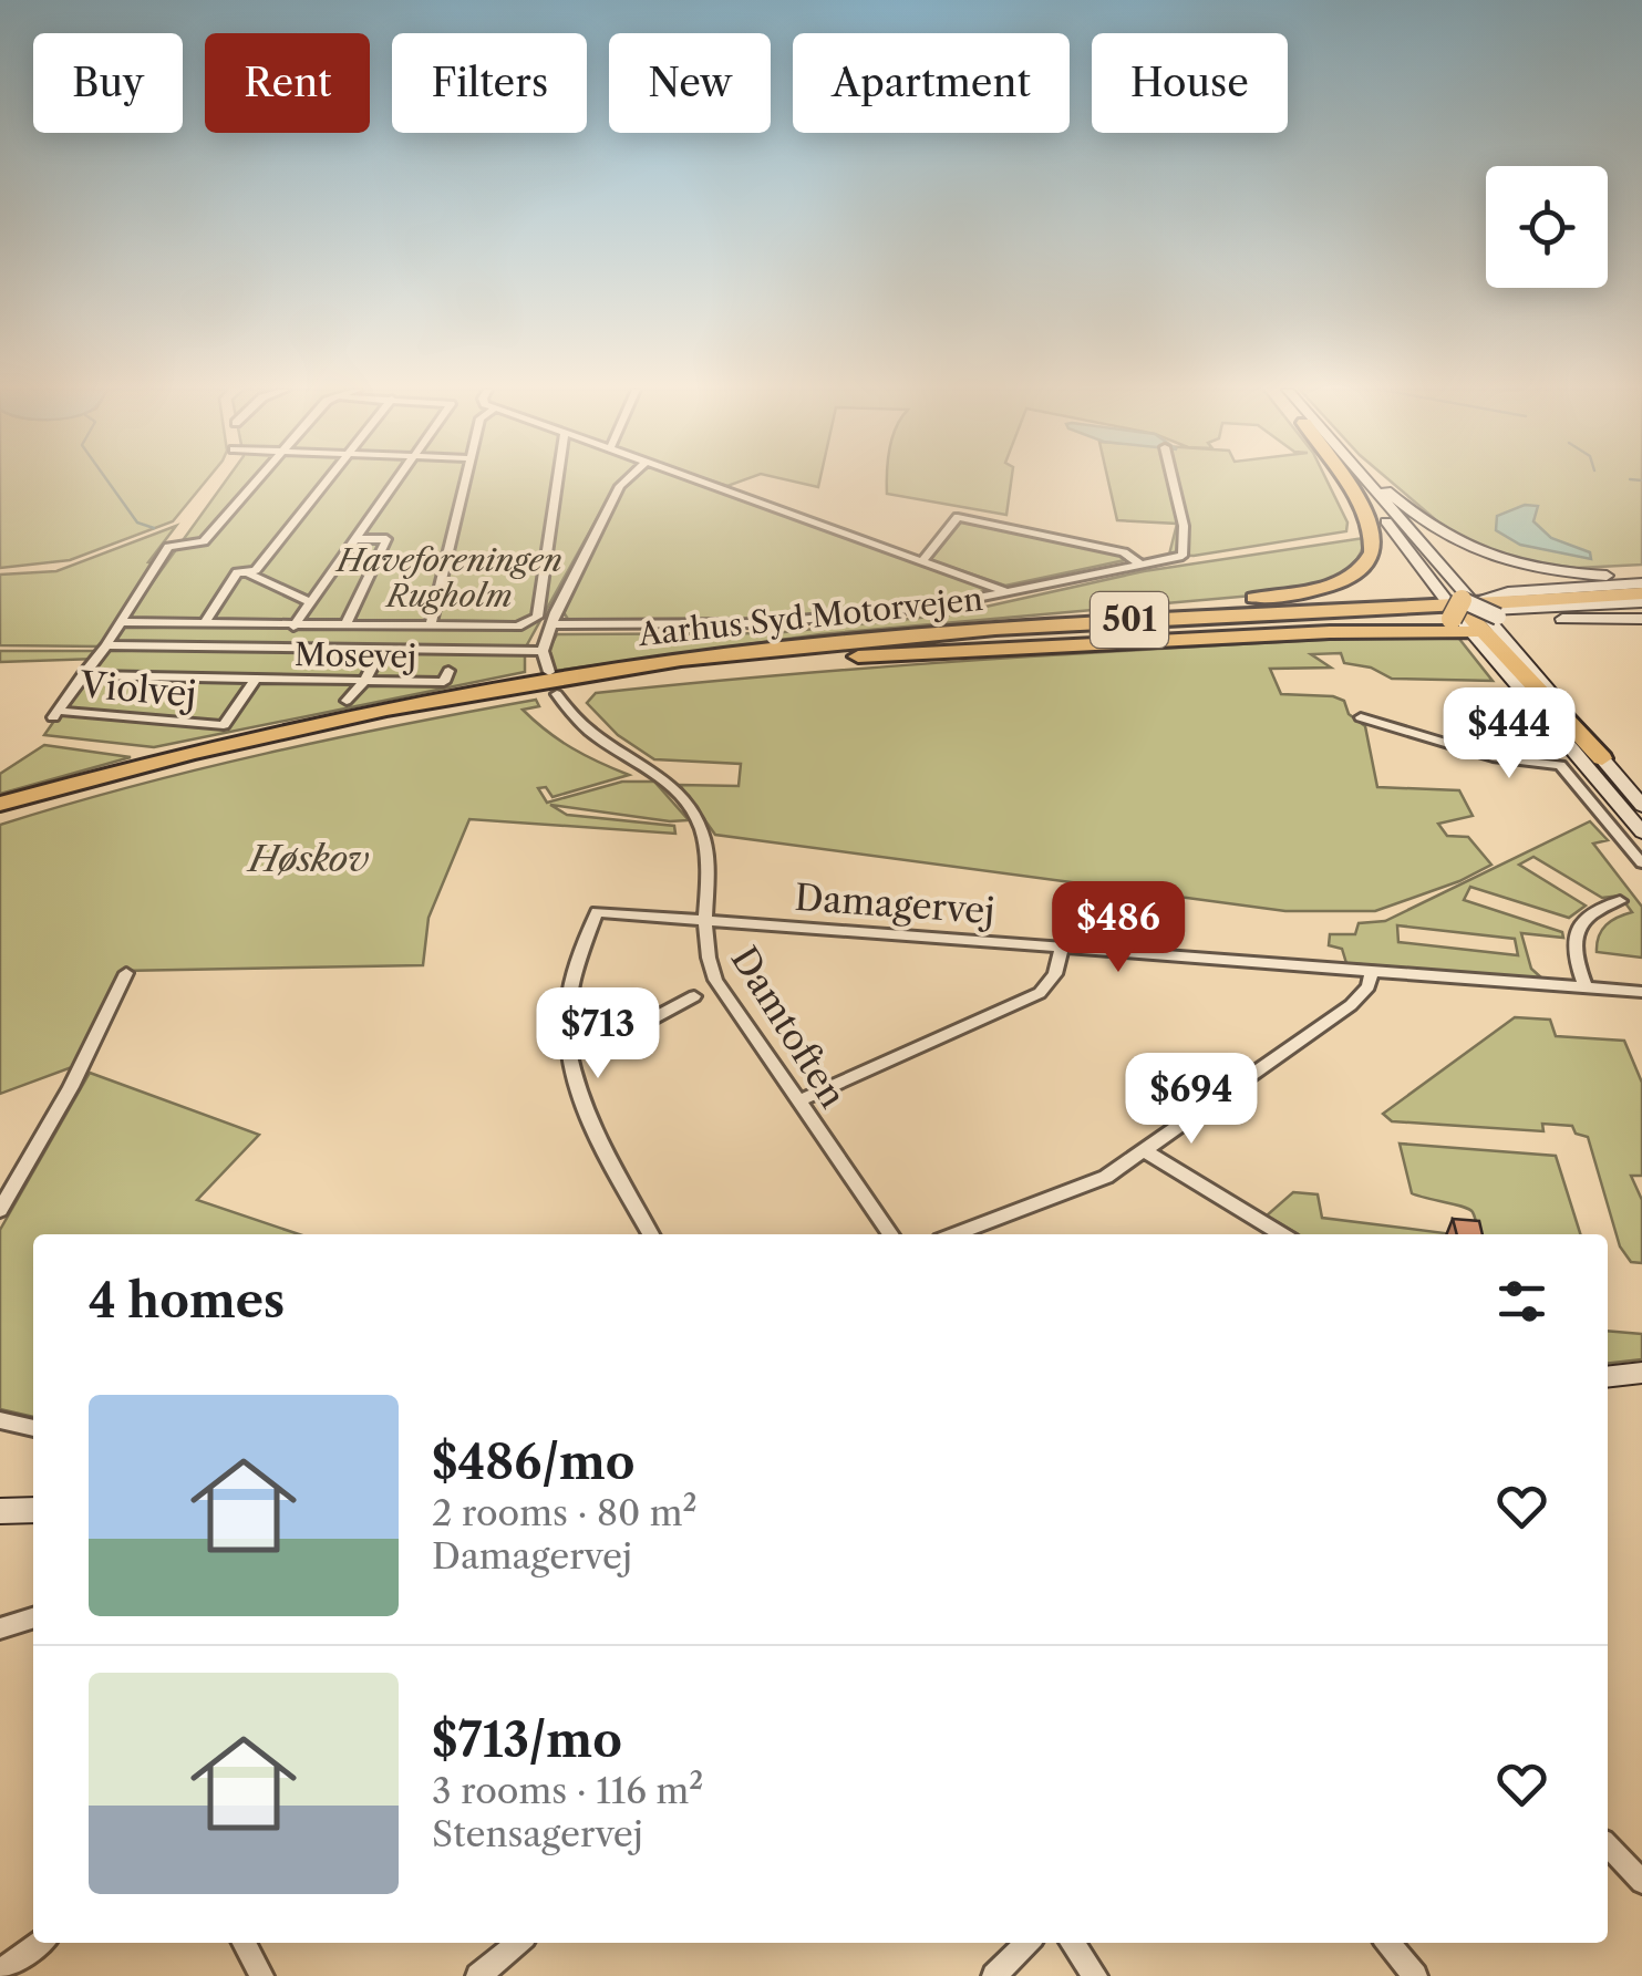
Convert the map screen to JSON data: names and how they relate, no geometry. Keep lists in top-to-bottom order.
{
  "streets": {
    "highway": ["Aarhus Syd Motorvejen", "501"],
    "street": [
      "Mosevej",
      "Violvej",
      "Damagervej",
      "Damtoften"
    ]
  },
  "crossings": [
    ["Mosevej", "Violvej"],
    ["Damagervej", "Damtoften"]
  ],
  "parks": ["Haveforeningen Rugholm", "Høskov"],
  "page": {
    "chip": [
      "Buy",
      "Rent",
      "Filters",
      "New",
      "Apartment",
      "House"
    ],
    "price": [
      "$444",
      "$486",
      "$713",
      "$694"
    ],
    "heading": "4 homes",
    "list": [
      {
        "name": "$486/mo",
        "note": "2 rooms · 80 m² · Damagervej"
      },
      {
        "name": "$713/mo",
        "note": "3 rooms · 116 m² · Stensagervej"
      }
    ]
  }
}
